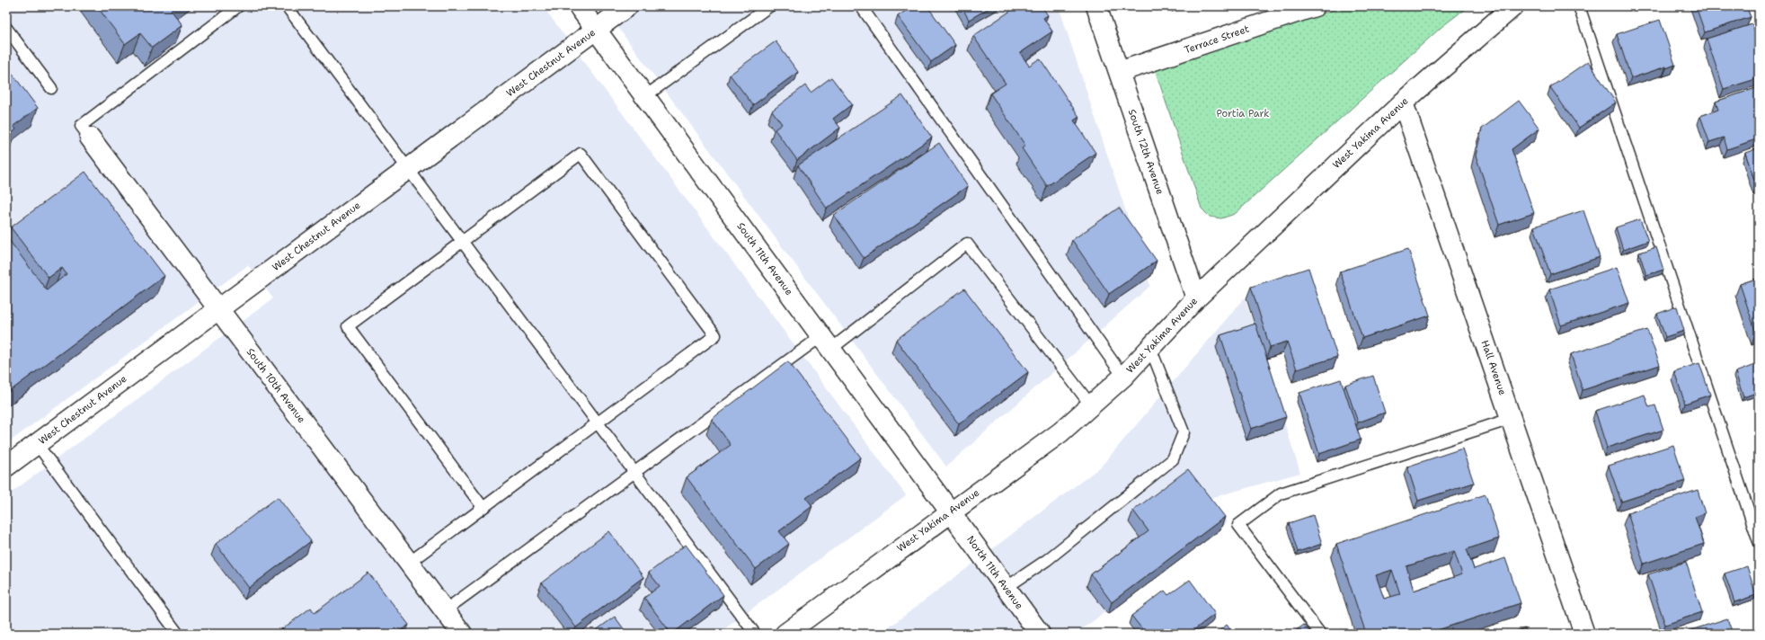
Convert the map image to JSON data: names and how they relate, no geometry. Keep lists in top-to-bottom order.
{
  "streets": {
    "street": [
      "Terrace Street",
      "West Chestnut Avenue",
      "West Yakima Avenue",
      "South 12th Avenue",
      "South 11th Avenue",
      "Hall Avenue",
      "South 10th Avenue",
      "North 11th Avenue"
    ]
  },
  "crossings": [
    ["Terrace Street", "South 12th Avenue"],
    ["West Chestnut Avenue", "South 11th Avenue"],
    ["West Chestnut Avenue", "South 10th Avenue"],
    ["West Yakima Avenue", "South 12th Avenue"],
    ["West Yakima Avenue", "South 11th Avenue"],
    ["West Yakima Avenue", "Hall Avenue"],
    ["West Yakima Avenue", "North 11th Avenue"],
    ["South 11th Avenue", "North 11th Avenue"]
  ],
  "parks": ["Portia Park"]
}
